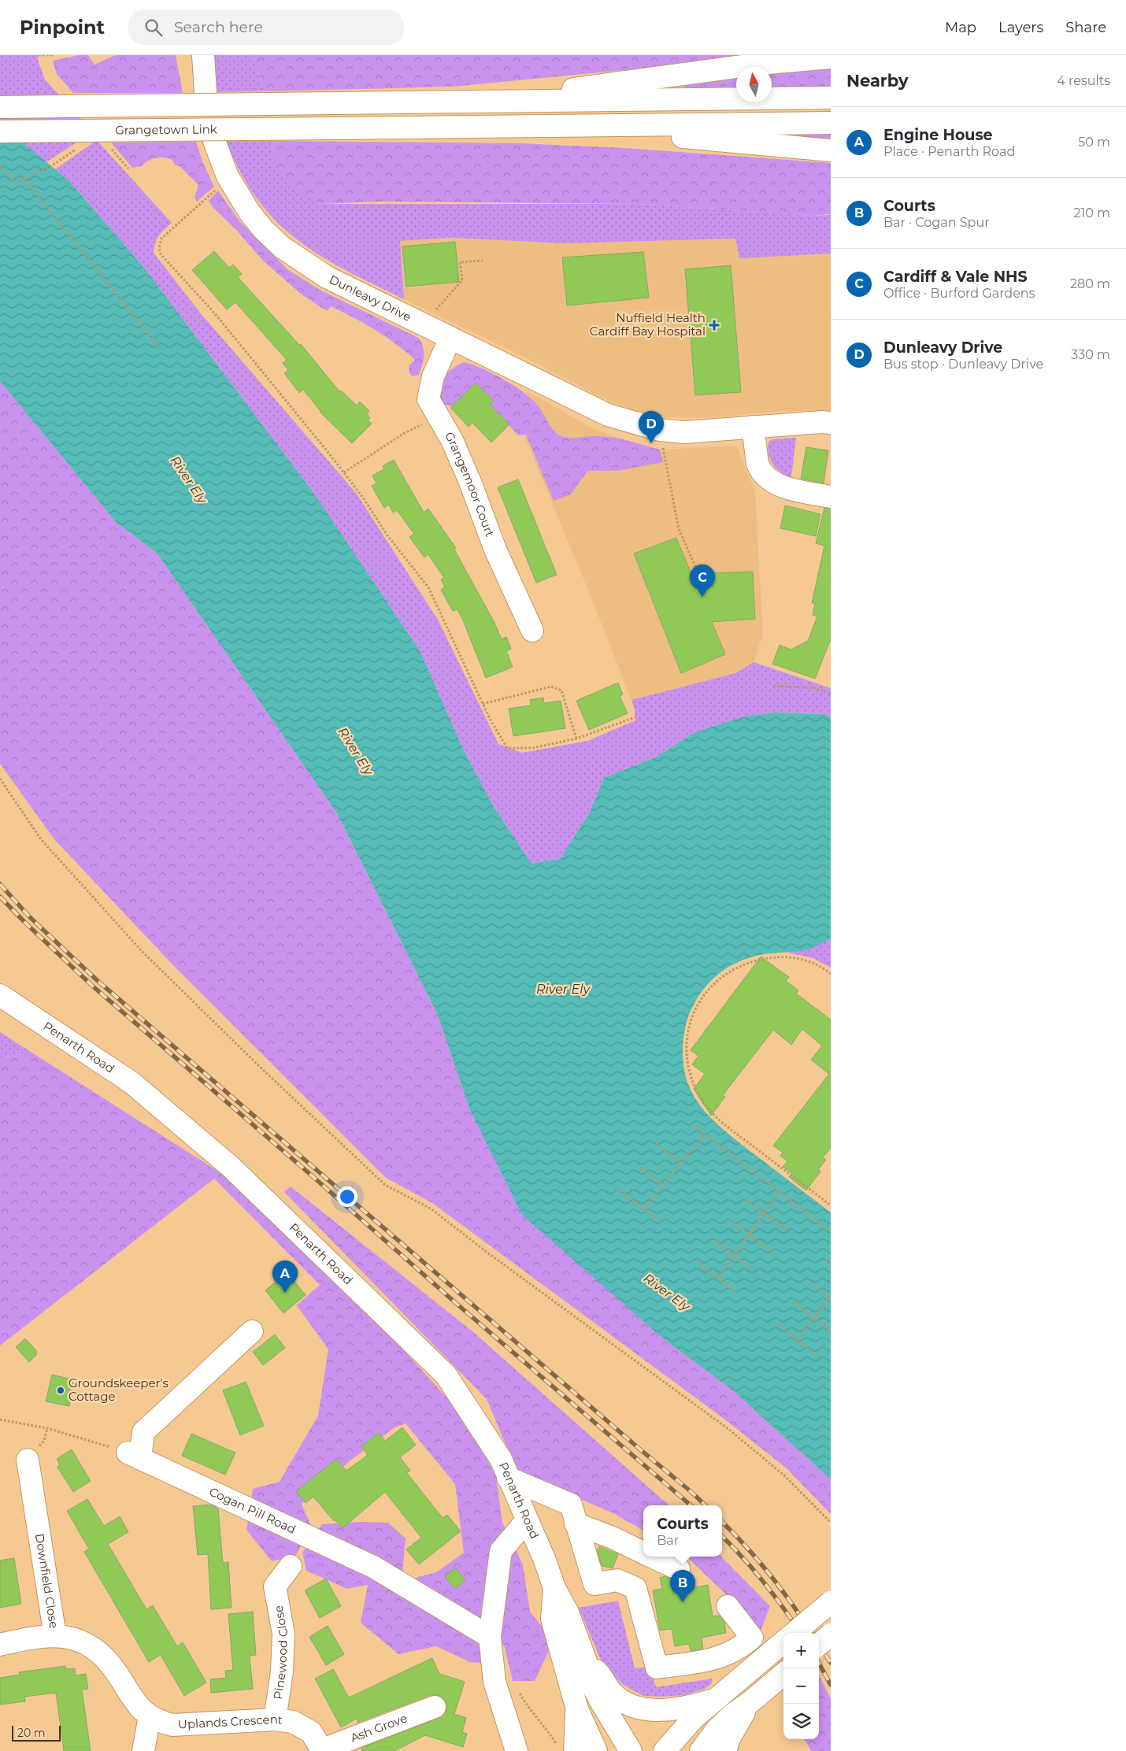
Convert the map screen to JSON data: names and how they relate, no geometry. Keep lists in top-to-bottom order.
{
  "streets": {
    "main road": [
      "Grangetown Link",
      "Dunleavy Drive",
      "Grangemoor Court",
      "Penarth Road",
      "Cogan Pill Road",
      "Downfield Close",
      "Pinewood Close",
      "Uplands Crescent",
      "Ash Grove"
    ]
  },
  "crossings": [
    ["Dunleavy Drive", "Grangemoor Court"],
    ["Downfield Close", "Uplands Crescent"],
    ["Pinewood Close", "Uplands Crescent"],
    ["Uplands Crescent", "Ash Grove"]
  ],
  "water": ["River Ely"],
  "places": {
    "health": ["Nuffield Health Cardiff Bay Hospital"],
    "other": ["Groundskeeper's Cottage"]
  },
  "scale_bar": "20 m",
  "north": "top",
  "page": {
    "header": "Pinpoint",
    "search": "Search here",
    "nav": ["Map", "Layers", "Share"],
    "heading": ["Nearby", "4 results"],
    "list": [
      {
        "mark": "A",
        "name": "Engine House",
        "note": "Place · Penarth Road",
        "value": "50 m"
      },
      {
        "mark": "B",
        "name": "Courts",
        "note": "Bar · Cogan Spur",
        "value": "210 m"
      },
      {
        "mark": "C",
        "name": "Cardiff & Vale NHS",
        "note": "Office · Burford Gardens",
        "value": "280 m"
      },
      {
        "mark": "D",
        "name": "Dunleavy Drive",
        "note": "Bus stop · Dunleavy Drive",
        "value": "330 m"
      }
    ],
    "pins": [
      "D",
      "C",
      "A",
      "B"
    ],
    "popup": ["Courts", "Bar"],
    "map_buttons": ["+", "−"],
    "scale": "20 m"
  }
}
